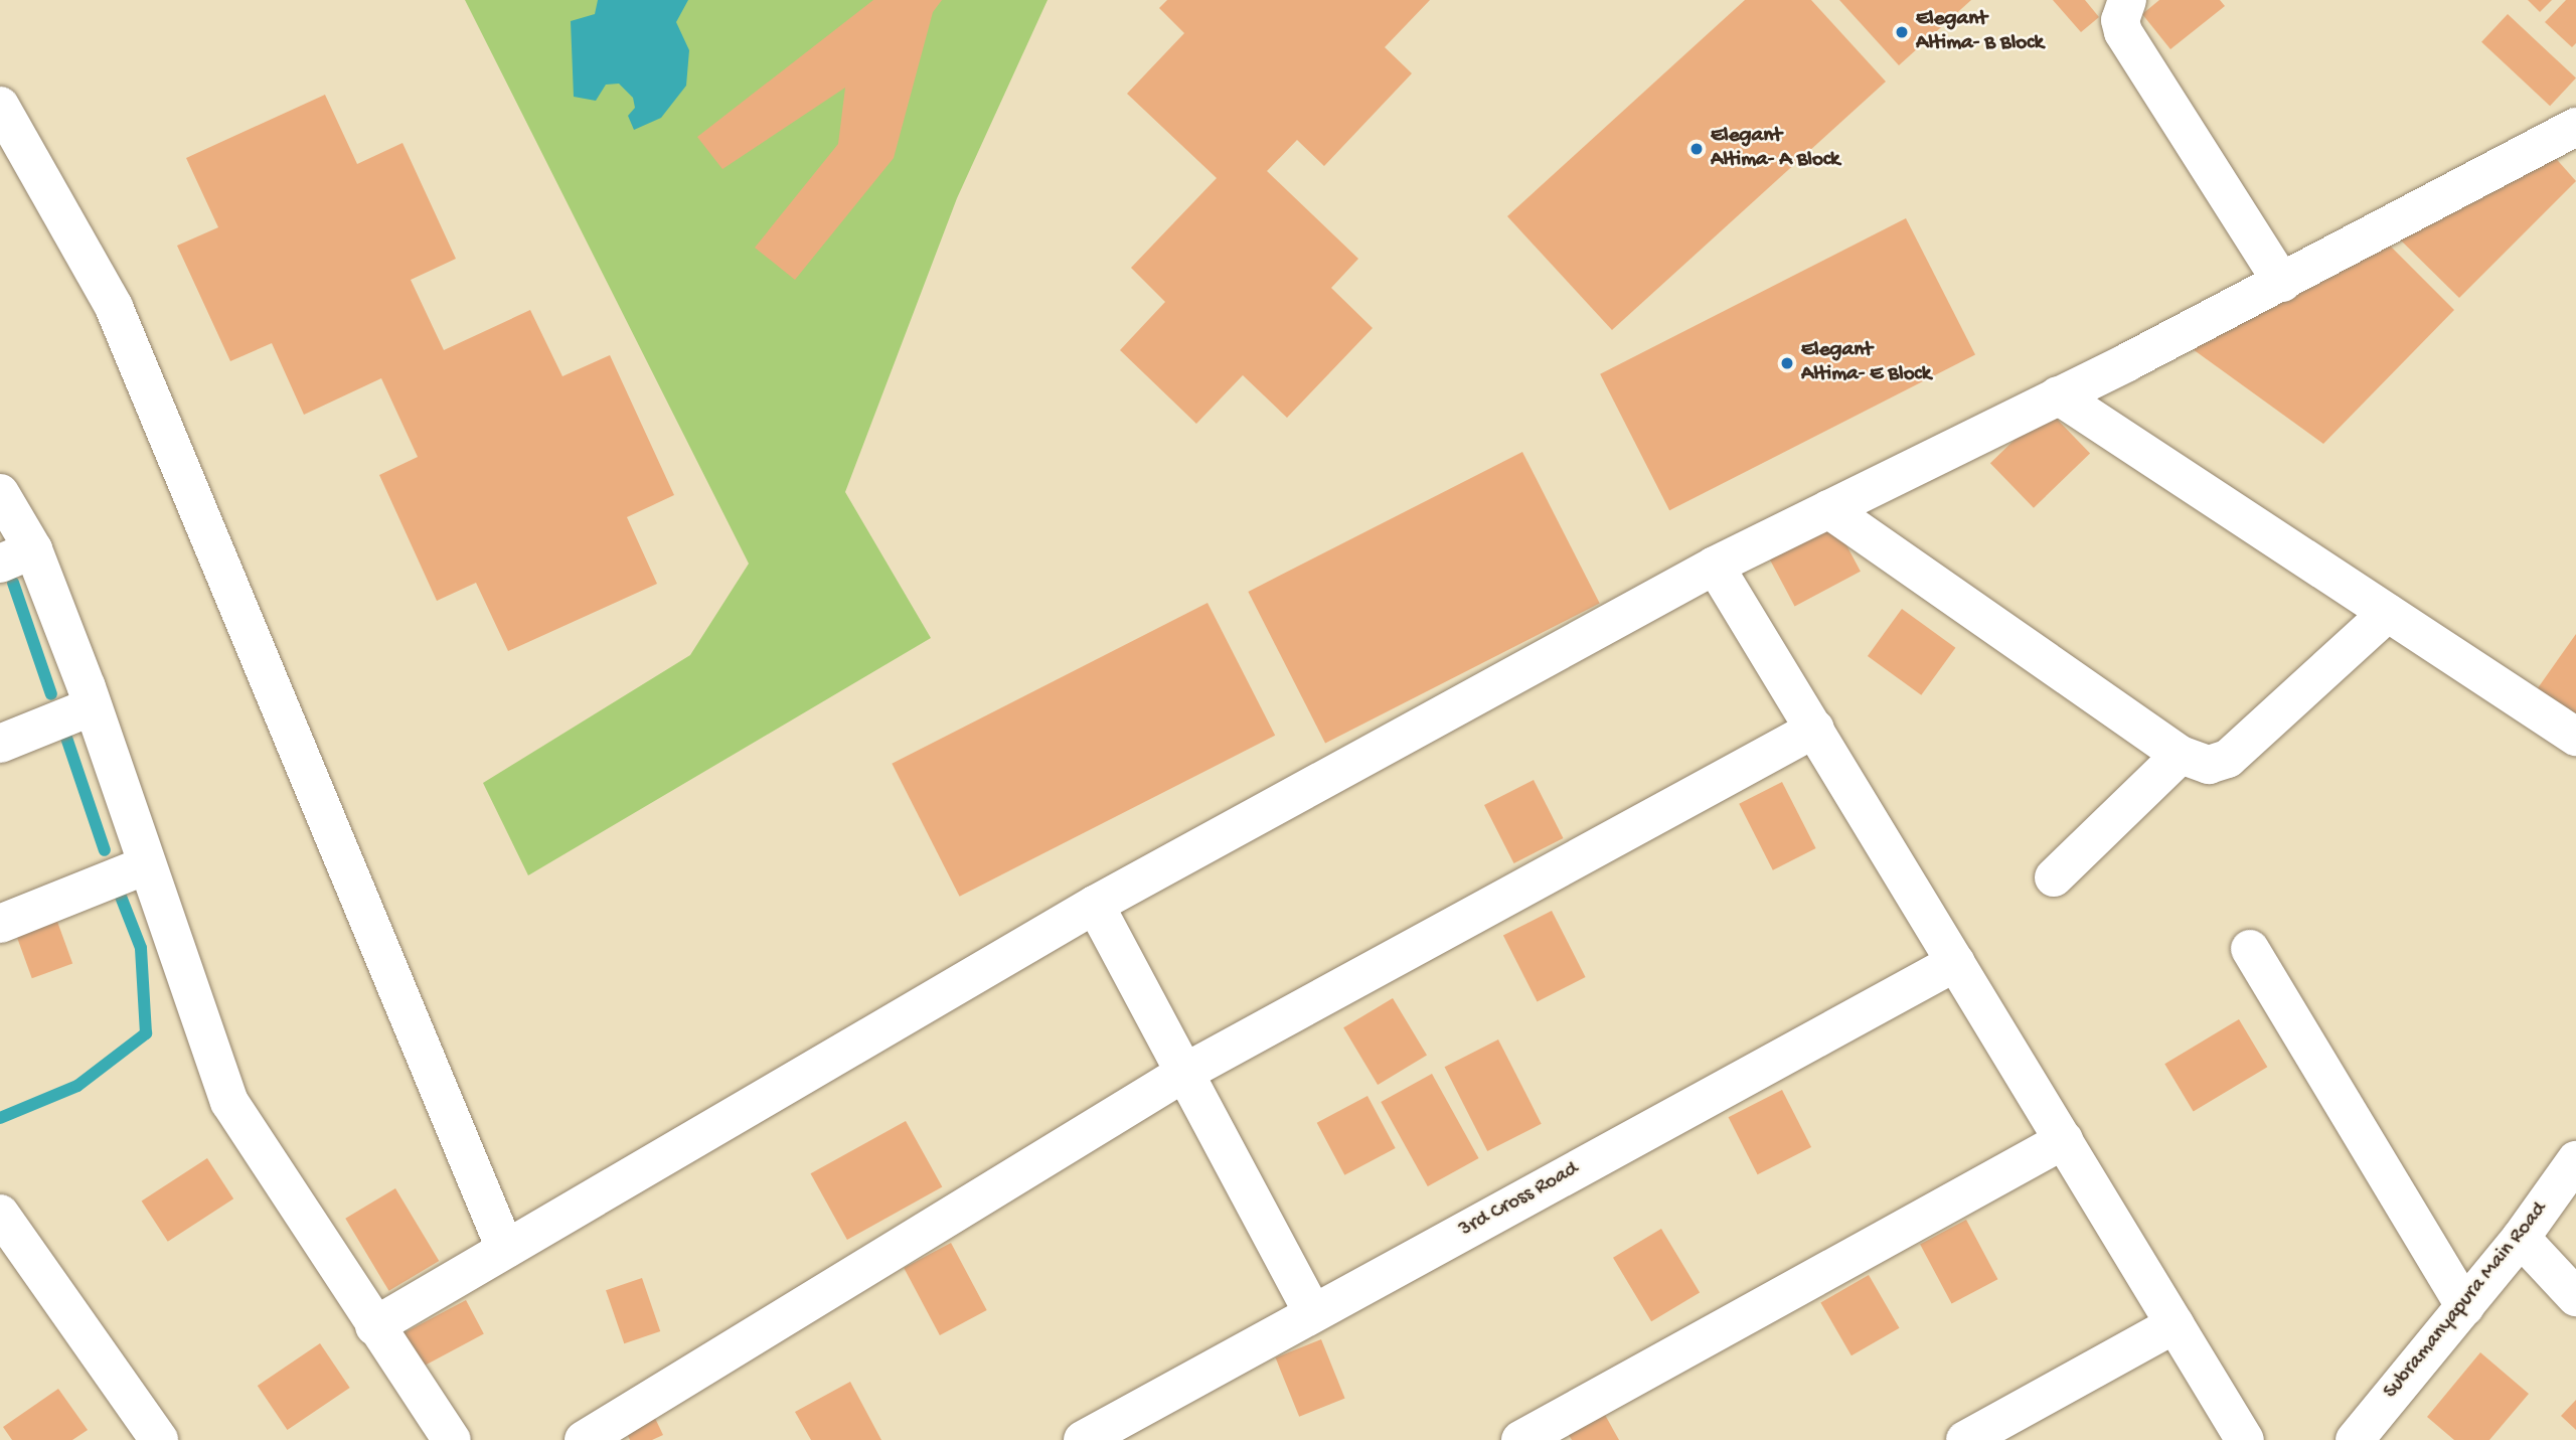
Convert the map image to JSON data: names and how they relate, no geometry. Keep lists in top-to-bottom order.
{
  "streets": {
    "street": ["3rd Cross Road", "Subramanyapura Main Road"]
  },
  "places": ["Elegant Altima- B Block", "Elegant Altima- A Block", "Elegant Altima- E Block"]
}
